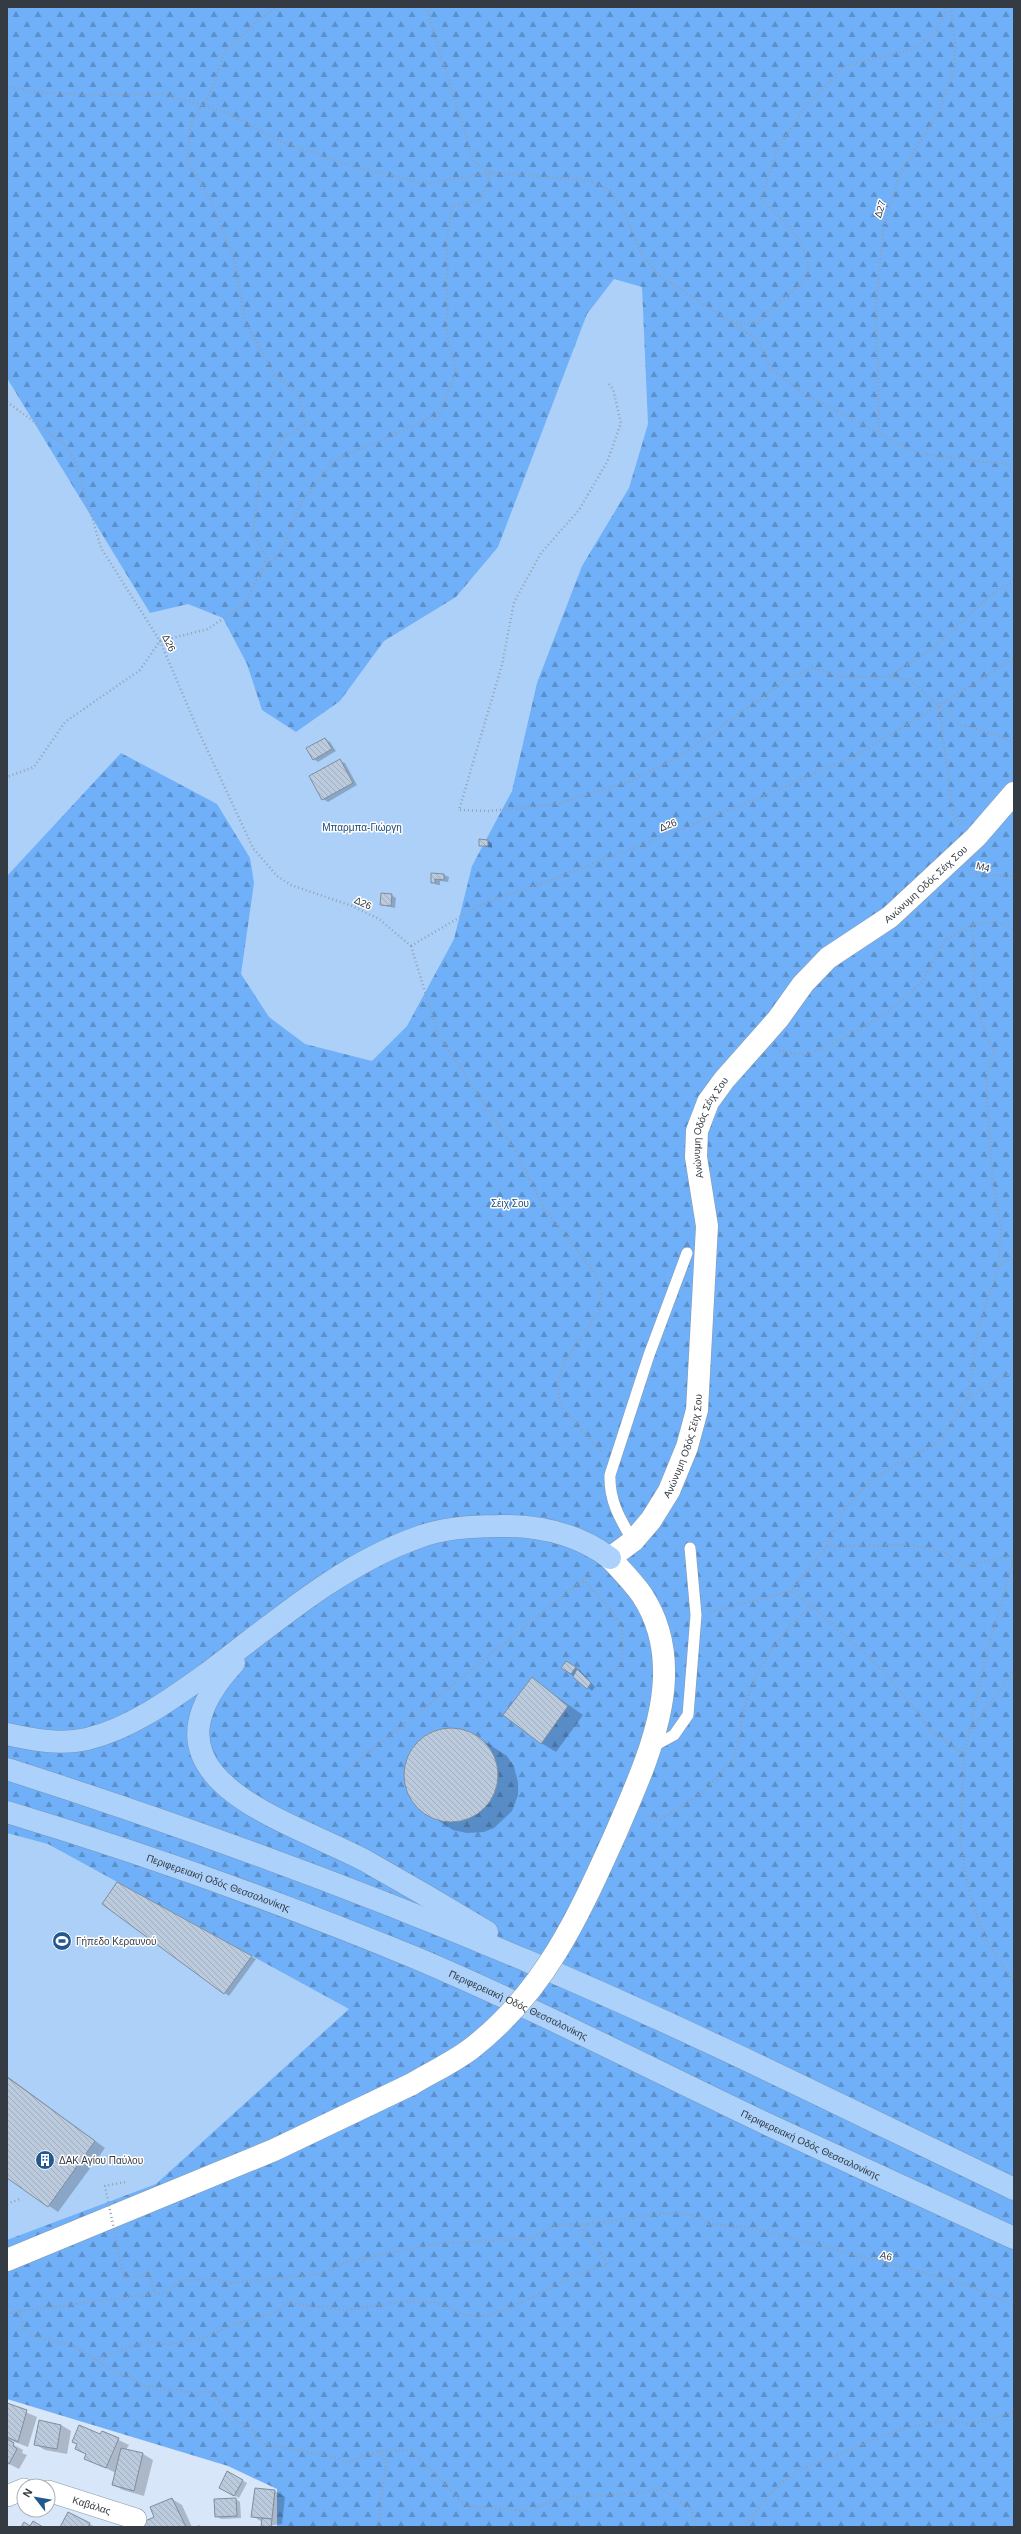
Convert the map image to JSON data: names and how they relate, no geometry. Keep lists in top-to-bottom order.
{
  "streets": {
    "highway": ["Περιφερειακή Οδός Θεσσαλονίκης"],
    "main road": ["Ανώνυμη Οδός Σέιχ Σου"],
    "street": ["Καβάλας"],
    "path": [
      "Δ27",
      "Δ26",
      "M4",
      "A6"
    ]
  },
  "crossings": [
    ["M4", "Ανώνυμη Οδός Σέιχ Σου"]
  ],
  "parks": ["Μπαρμπα-Γιώργη", "Σέιχ Σου"],
  "places": {
    "sports": ["Γήπεδο Κεραυνού"],
    "building": ["ΔΑΚ Αγίου Παύλου"]
  },
  "north": "top left"
}
